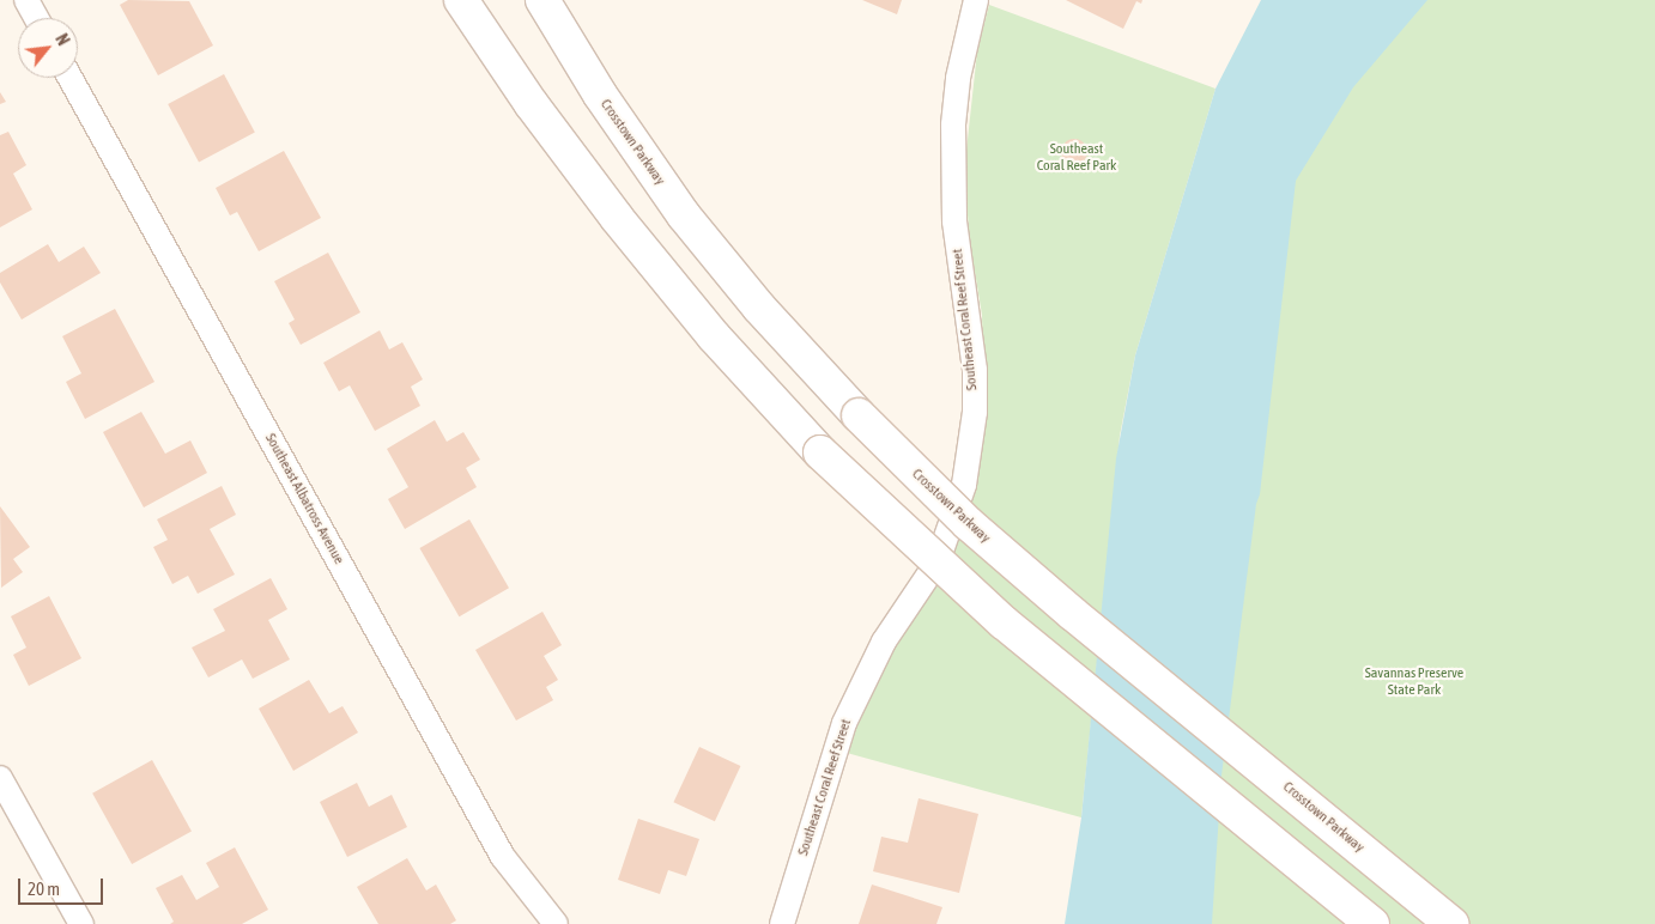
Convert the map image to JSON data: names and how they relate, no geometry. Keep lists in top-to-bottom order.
{
  "streets": {
    "main road": ["Crosstown Parkway"],
    "street": ["Southeast Coral Reef Street", "Southeast Albatross Avenue"]
  },
  "parks": ["Southeast Coral Reef Park", "Savannas Preserve State Park"],
  "scale_bar": "20 m",
  "north": "top right"
}
